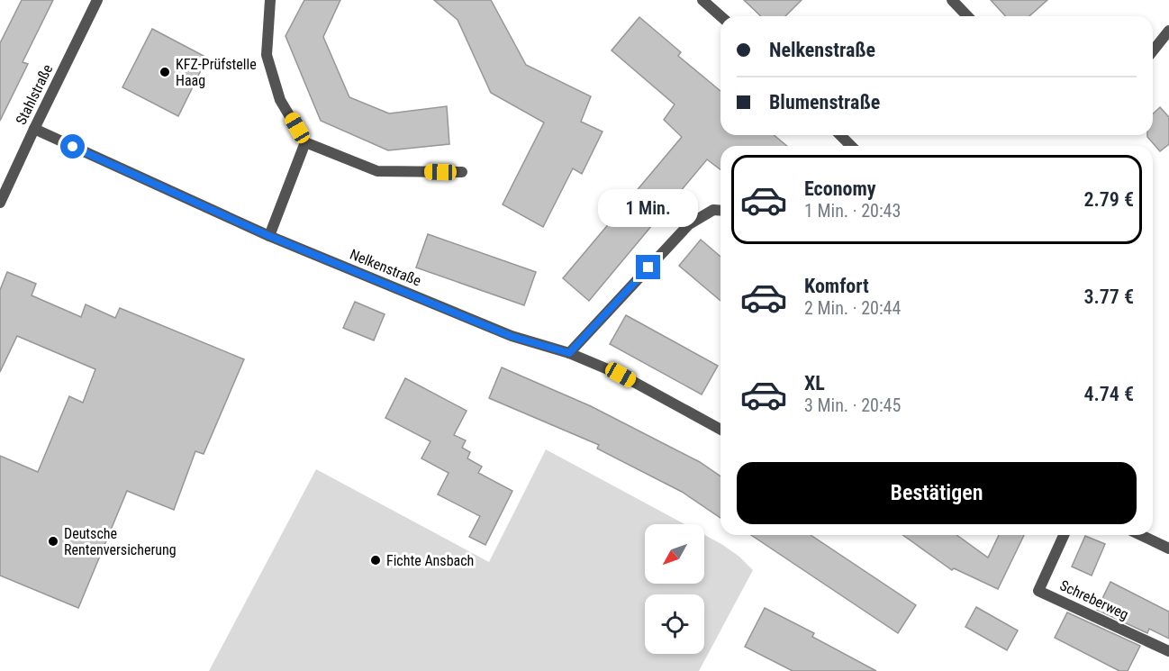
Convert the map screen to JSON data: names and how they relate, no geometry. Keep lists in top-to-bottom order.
{
  "streets": {
    "street": ["Stahlstraße", "Nelkenstraße", "Schreberweg"]
  },
  "crossings": [
    ["Stahlstraße", "Nelkenstraße"]
  ],
  "places": ["KFZ-Prüfstelle Haag", "Deutsche Rentenversicherung", "Fichte Ansbach"],
  "north": "bottom left",
  "page": {
    "banner": ["Nelkenstraße", "Blumenstraße"],
    "list": [
      {
        "name": "Economy",
        "note": "1 Min. · 20:43",
        "value": "2.79 €"
      },
      {
        "name": "Komfort",
        "note": "2 Min. · 20:44",
        "value": "3.77 €"
      },
      {
        "name": "XL",
        "note": "3 Min. · 20:45",
        "value": "4.74 €"
      }
    ],
    "bubble": "1 Min.",
    "buttons": "Bestätigen"
  }
}
